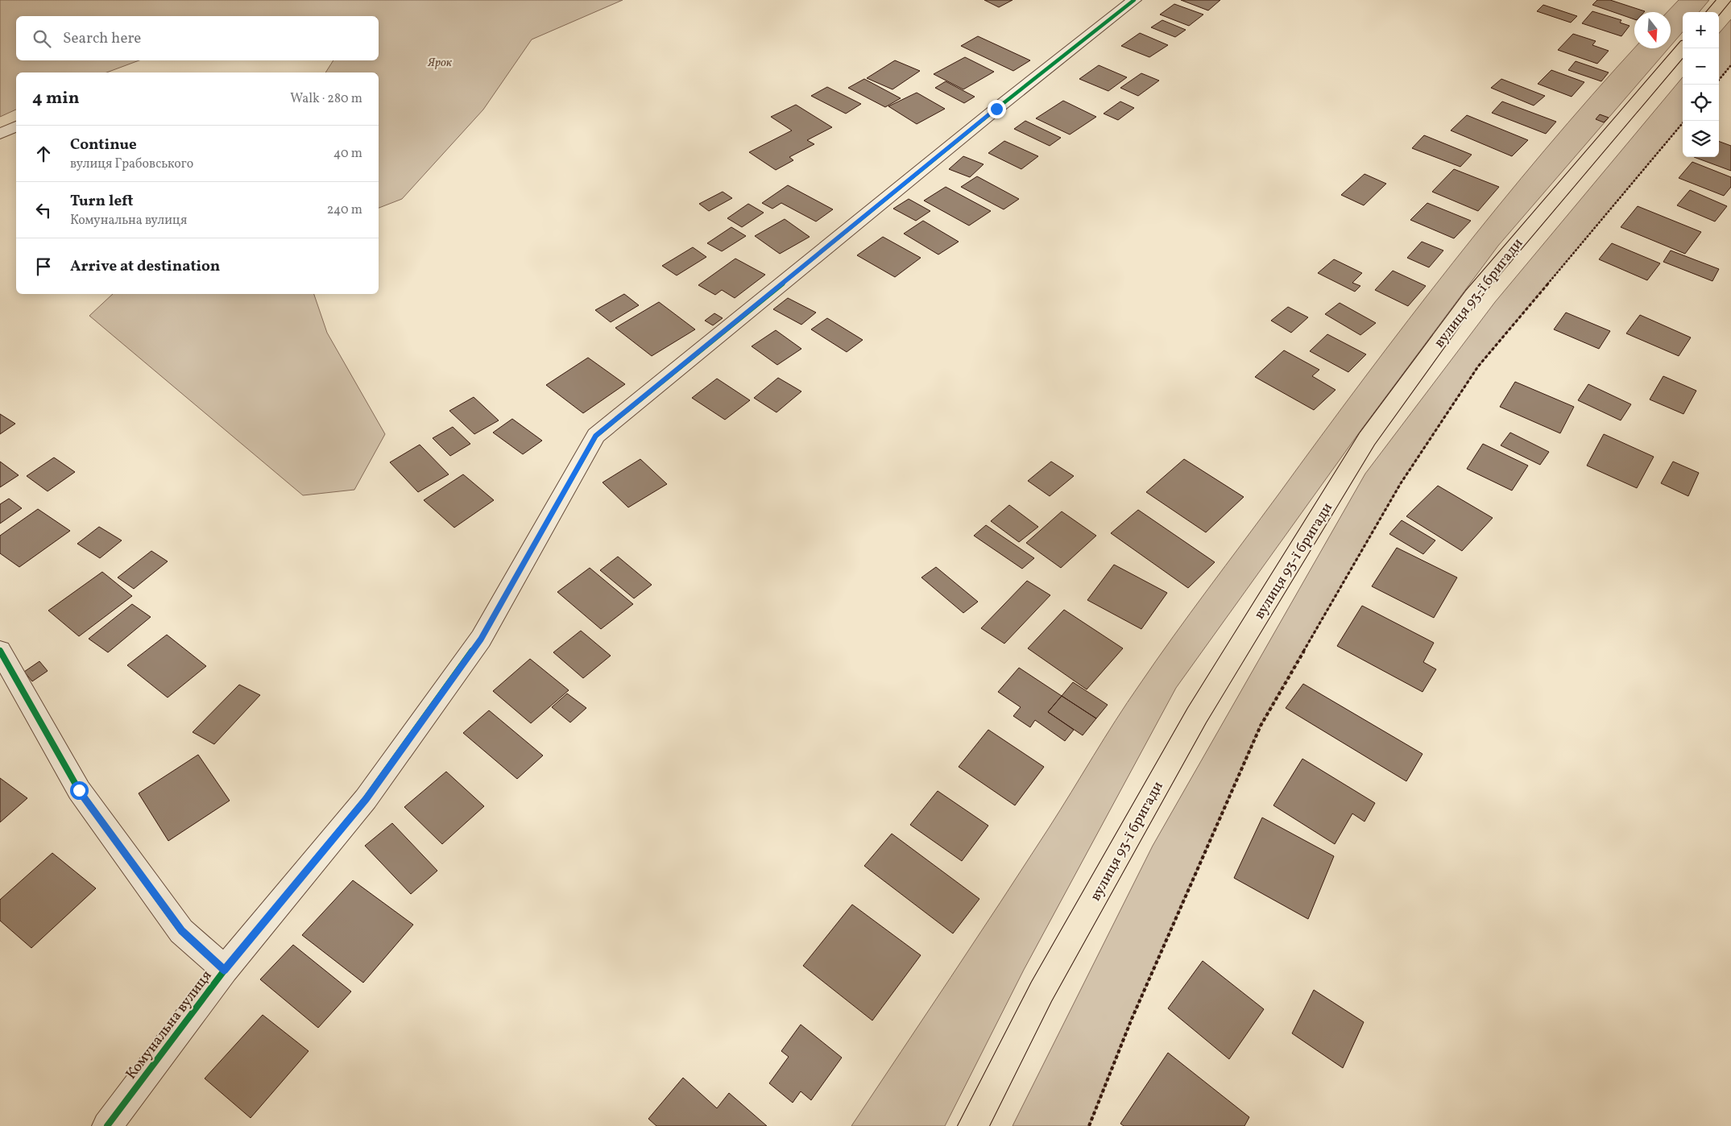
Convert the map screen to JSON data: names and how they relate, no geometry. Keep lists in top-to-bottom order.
{
  "streets": {
    "main road": ["вулиця 93-ї бригади"],
    "street": ["Комунальна вулиця"]
  },
  "parks": ["Ярок"],
  "north": "bottom",
  "page": {
    "map_buttons": ["+", "−"],
    "search": "Search here",
    "heading": ["4 min", "Walk · 280 m"],
    "list": [
      ["Continue", "вулиця Грабовського", "40 m"],
      ["Turn left", "Комунальна вулиця", "240 m"],
      "Arrive at destination"
    ]
  }
}
